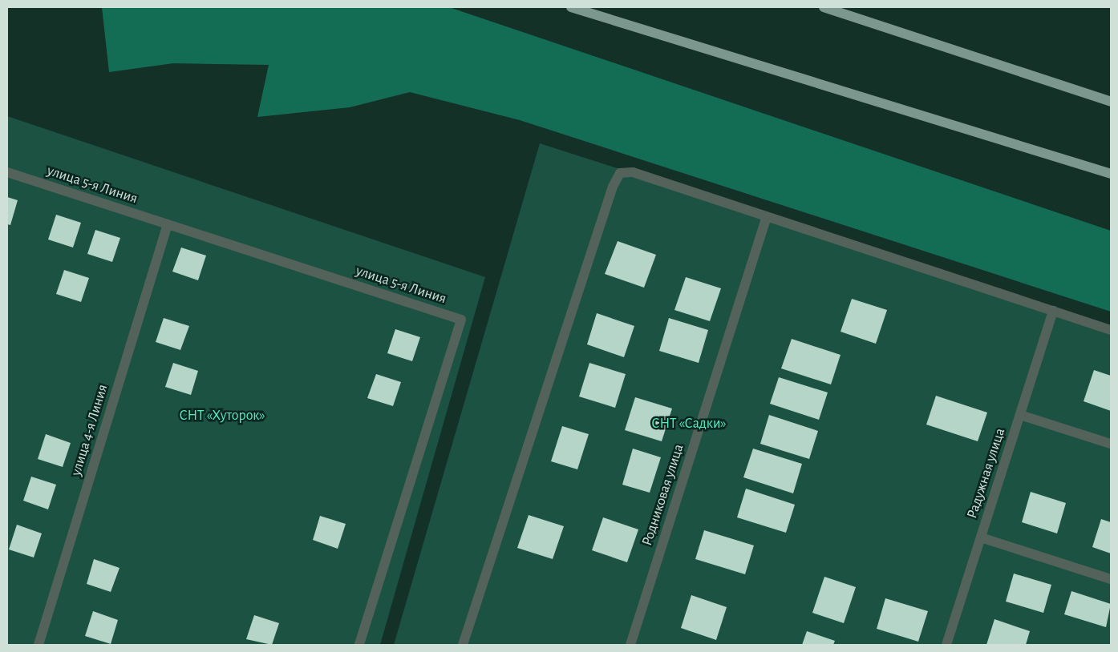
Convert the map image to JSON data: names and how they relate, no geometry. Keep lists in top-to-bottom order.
{
  "streets": {
    "street": [
      "улица 5-я Линия",
      "улица 4-я Линия",
      "Радужная улица",
      "Родниковая улица"
    ]
  },
  "crossings": [
    ["улица 5-я Линия", "улица 4-я Линия"]
  ],
  "parks": ["СНТ «Хуторок»", "СНТ «Садки»"]
}
